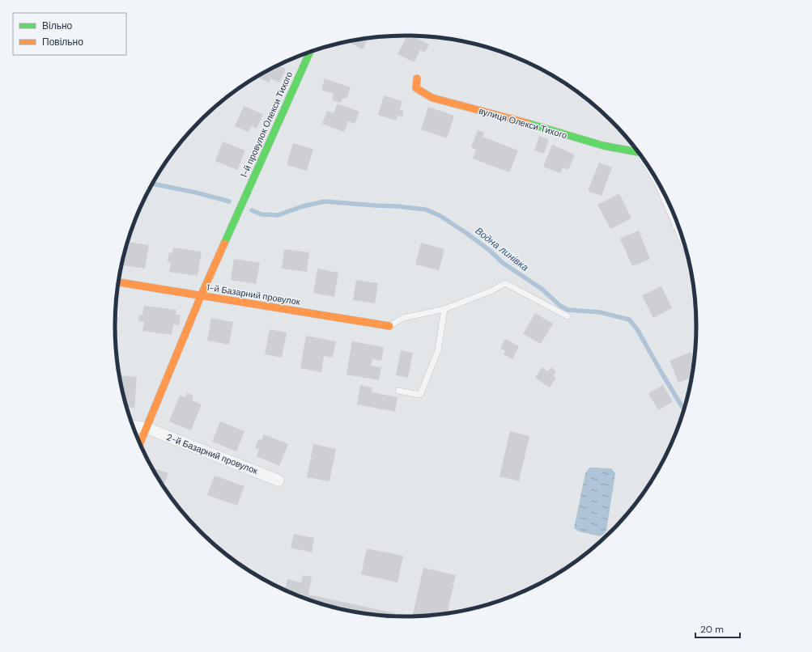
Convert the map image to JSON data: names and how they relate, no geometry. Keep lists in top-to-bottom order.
{
  "streets": {
    "street": [
      "вулиця Олекси Тихого",
      "1-й провулок Олекси Тихого",
      "1-й Базарний провулок",
      "2-й Базарний провулок"
    ]
  },
  "crossings": [
    ["1-й провулок Олекси Тихого", "1-й Базарний провулок"],
    ["1-й провулок Олекси Тихого", "2-й Базарний провулок"]
  ],
  "water": ["Водна линівка"],
  "legend": ["Вільно", "Повільно"],
  "scale_bar": "20 m"
}
